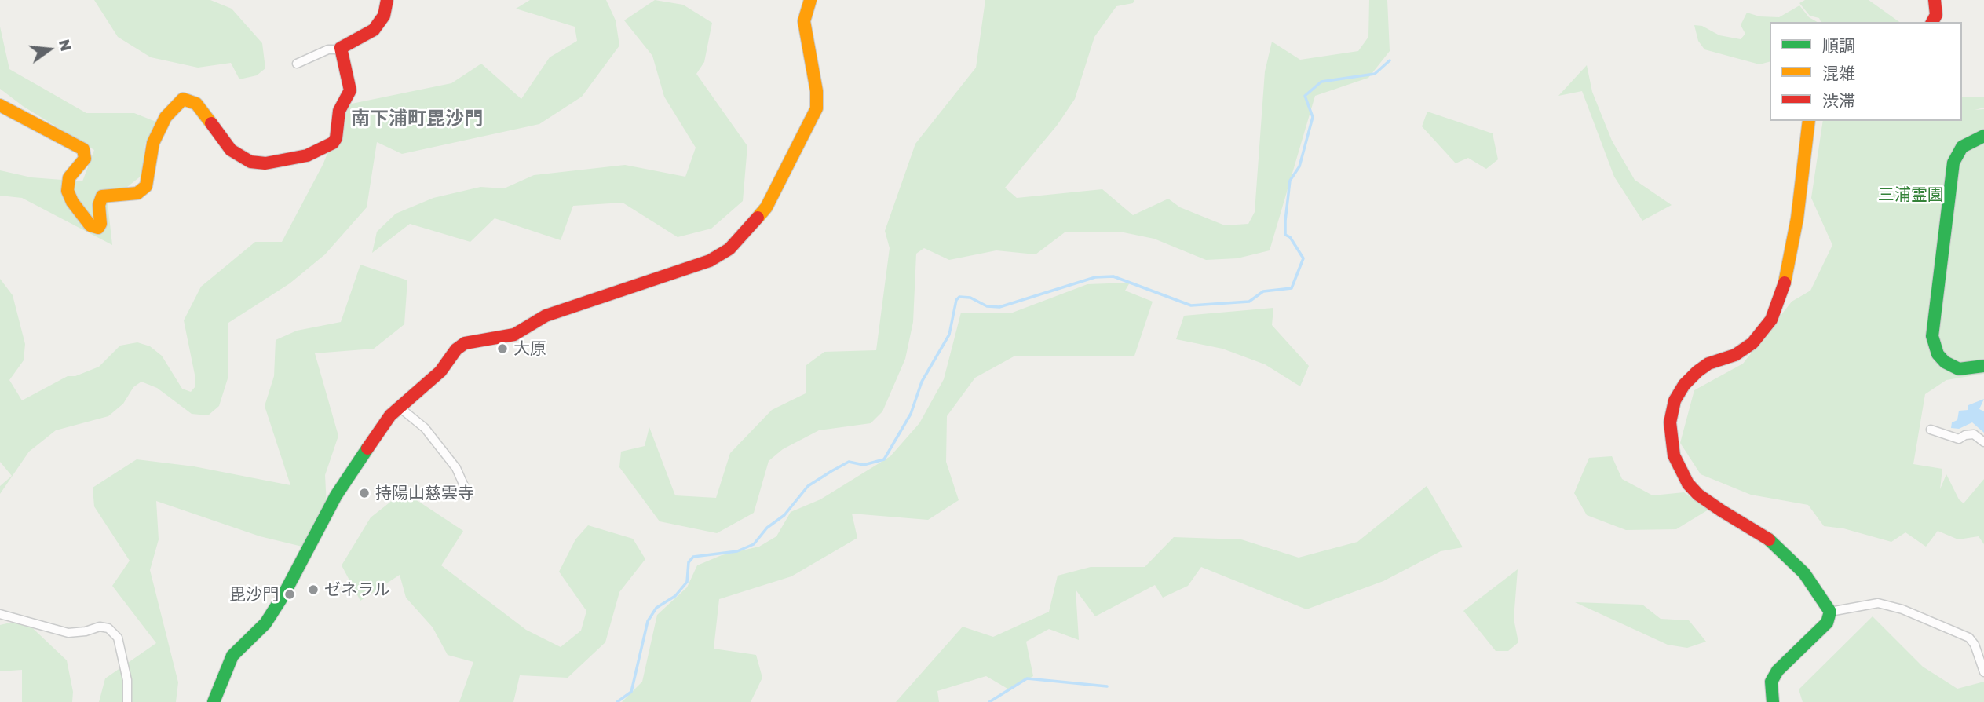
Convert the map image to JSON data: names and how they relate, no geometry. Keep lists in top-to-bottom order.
{
  "districts": ["南下浦町毘沙門"],
  "parks": ["三浦霊園"],
  "places": [
    "大原",
    "持陽山慈雲寺",
    "ゼネラル",
    "毘沙門"
  ],
  "legend": ["順調", "混雑", "渋滞"],
  "north": "right"
}
